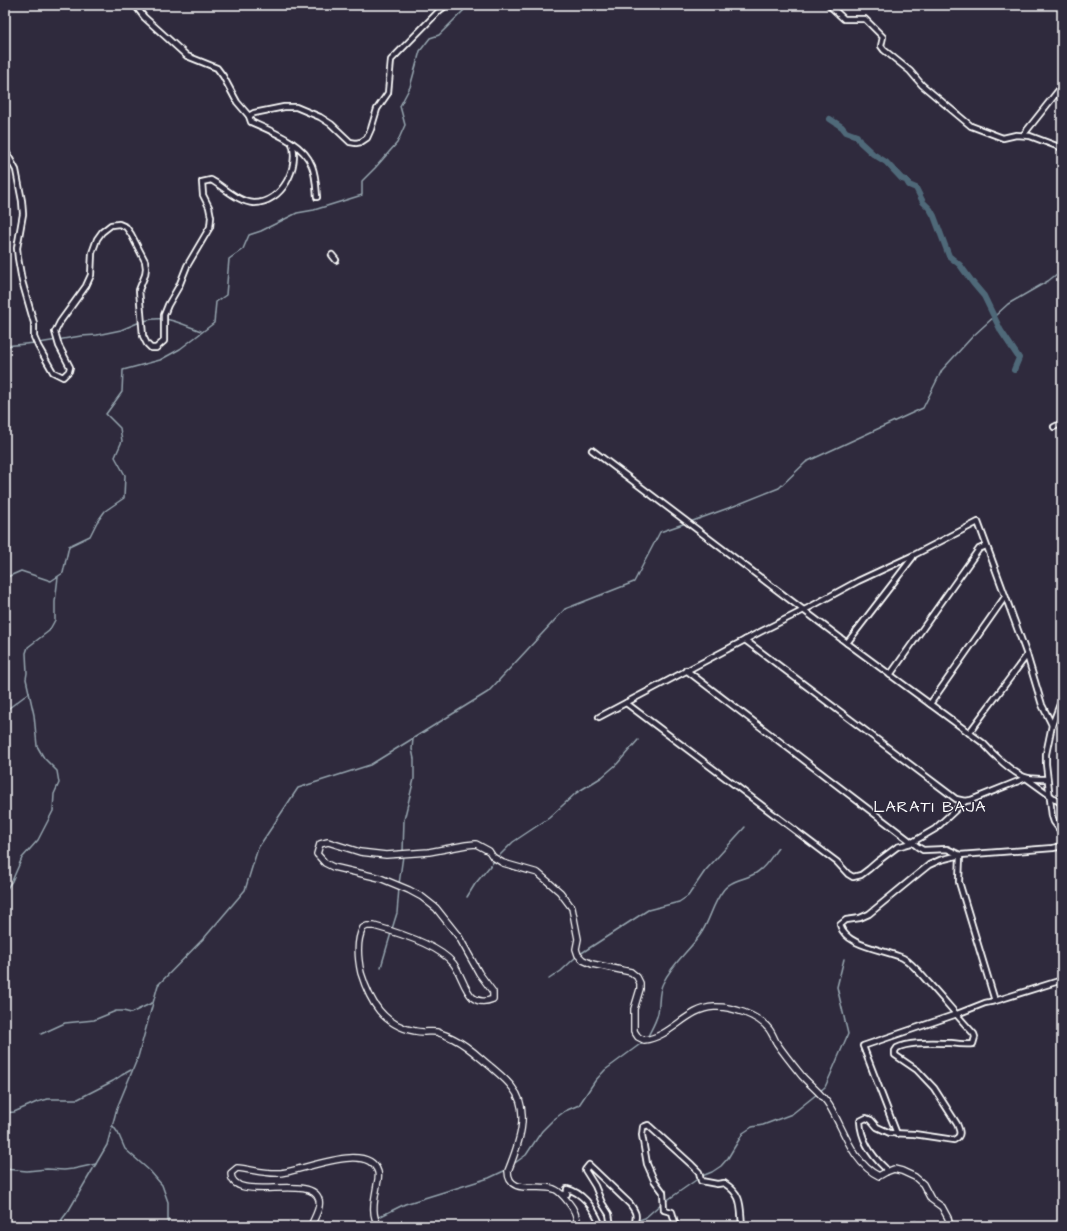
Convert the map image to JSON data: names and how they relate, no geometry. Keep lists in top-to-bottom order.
{
  "districts": ["LARATI BAJA"]
}
